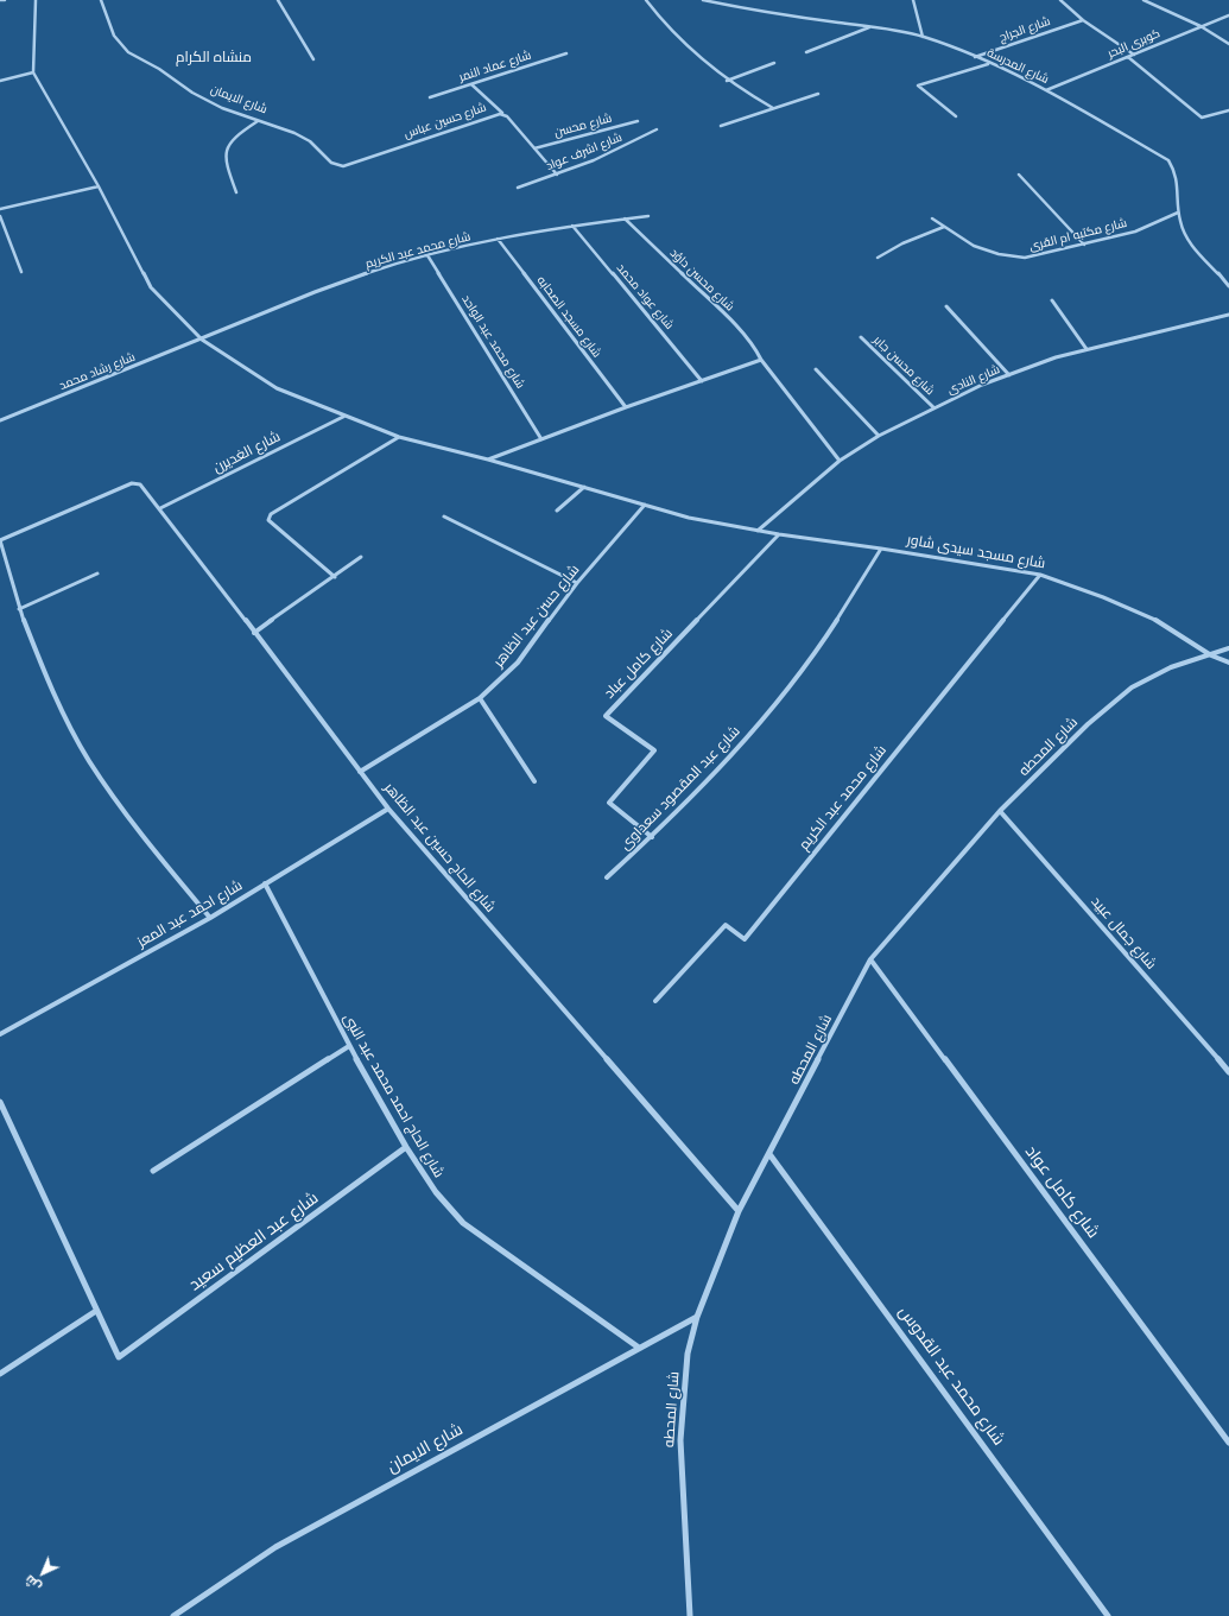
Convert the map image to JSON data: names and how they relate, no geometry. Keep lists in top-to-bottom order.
{
  "streets": {
    "street": [
      "شارع الجراج",
      "كوبرى البحر",
      "شارع عماد النمر",
      "شارع المدرسة",
      "شارع الايمان",
      "شارع حسين عباس",
      "شارع محسن",
      "شارع اشرف عواد",
      "شارع مكتبه ام القرى",
      "شارع محمد عبد الكريم",
      "شارع محسن داؤد",
      "شارع عواد محمد",
      "شارع مسجد الصحابه",
      "شارع محمد عبد الواحد",
      "شارع محسن جابر",
      "شارع رشاد محمد",
      "شارع النادى",
      "شارع الغديرن",
      "شارع مسجد سيدى شاور",
      "شارع حسن عبد الظاهر",
      "شارع كامل عباد",
      "شارع المحطه",
      "شارع عبد المقصود سعداوى",
      "شارع الحاج حسين عبد الظاهر",
      "شارع احمد عبد المعز",
      "شارع جمال عبيد",
      "شارع الحاج احمد محمد عبد النبى",
      "شارع كامل عواد",
      "شارع عبد العظيم سعيد",
      "شارع محمد عبد القدوس"
    ]
  },
  "crossings": [
    ["شارع الجراج", "شارع المدرسة"],
    ["كوبرى البحر", "شارع المدرسة"],
    ["شارع المدرسة", "شارع مكتبه ام القرى"],
    ["شارع الايمان", "شارع حسين عباس"],
    ["شارع الايمان", "شارع المحطه"],
    ["شارع الايمان", "شارع الحاج احمد محمد عبد النبى"],
    ["شارع حسين عباس", "شارع محسن"],
    ["شارع حسين عباس", "شارع اشرف عواد"],
    ["شارع محمد عبد الكريم", "شارع محسن داؤد"],
    ["شارع محمد عبد الكريم", "شارع عواد محمد"],
    ["شارع محمد عبد الكريم", "شارع مسجد الصحابه"],
    ["شارع محمد عبد الكريم", "شارع محمد عبد الواحد"],
    ["شارع محمد عبد الكريم", "شارع رشاد محمد"],
    ["شارع محمد عبد الكريم", "شارع مسجد سيدى شاور"],
    ["شارع محسن داؤد", "شارع النادى"],
    ["شارع محسن جابر", "شارع النادى"],
    ["شارع رشاد محمد", "شارع مسجد سيدى شاور"],
    ["شارع النادى", "شارع مسجد سيدى شاور"],
    ["شارع الغديرن", "شارع مسجد سيدى شاور"],
    ["شارع الغديرن", "شارع الحاج حسين عبد الظاهر"],
    ["شارع مسجد سيدى شاور", "شارع حسن عبد الظاهر"],
    ["شارع مسجد سيدى شاور", "شارع كامل عباد"],
    ["شارع مسجد سيدى شاور", "شارع المحطه"],
    ["شارع مسجد سيدى شاور", "شارع عبد المقصود سعداوى"],
    ["شارع حسن عبد الظاهر", "شارع الحاج حسين عبد الظاهر"],
    ["شارع كامل عباد", "شارع عبد المقصود سعداوى"],
    ["شارع المحطه", "شارع الحاج حسين عبد الظاهر"],
    ["شارع المحطه", "شارع جمال عبيد"],
    ["شارع المحطه", "شارع كامل عواد"],
    ["شارع المحطه", "شارع محمد عبد القدوس"],
    ["شارع الحاج حسين عبد الظاهر", "شارع احمد عبد المعز"],
    ["شارع احمد عبد المعز", "شارع الحاج احمد محمد عبد النبى"],
    ["شارع الحاج احمد محمد عبد النبى", "شارع عبد العظيم سعيد"]
  ],
  "districts": ["منشاه الكرام"],
  "north": "bottom left"
}
